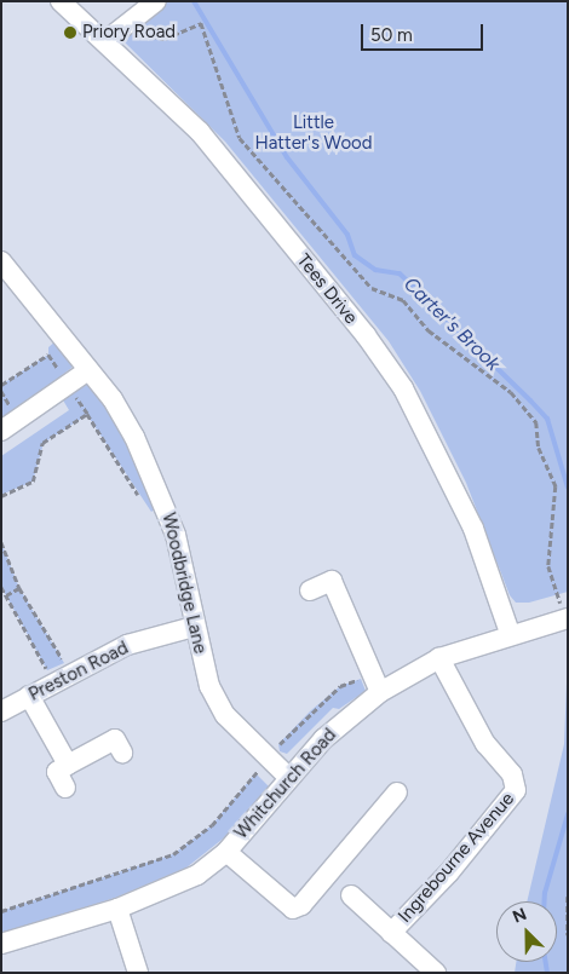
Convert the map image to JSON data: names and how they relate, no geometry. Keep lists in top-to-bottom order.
{
  "streets": {
    "street": [
      "Tees Drive",
      "Woodbridge Lane",
      "Preston Road",
      "Whitchurch Road",
      "Ingrebourne Avenue"
    ]
  },
  "crossings": [
    ["Tees Drive", "Whitchurch Road"],
    ["Woodbridge Lane", "Preston Road"],
    ["Woodbridge Lane", "Whitchurch Road"],
    ["Whitchurch Road", "Ingrebourne Avenue"]
  ],
  "water": ["Carter's Brook"],
  "parks": ["Little Hatter's Wood"],
  "places": ["Priory Road"],
  "scale_bar": "50 m",
  "north": "top left"
}
